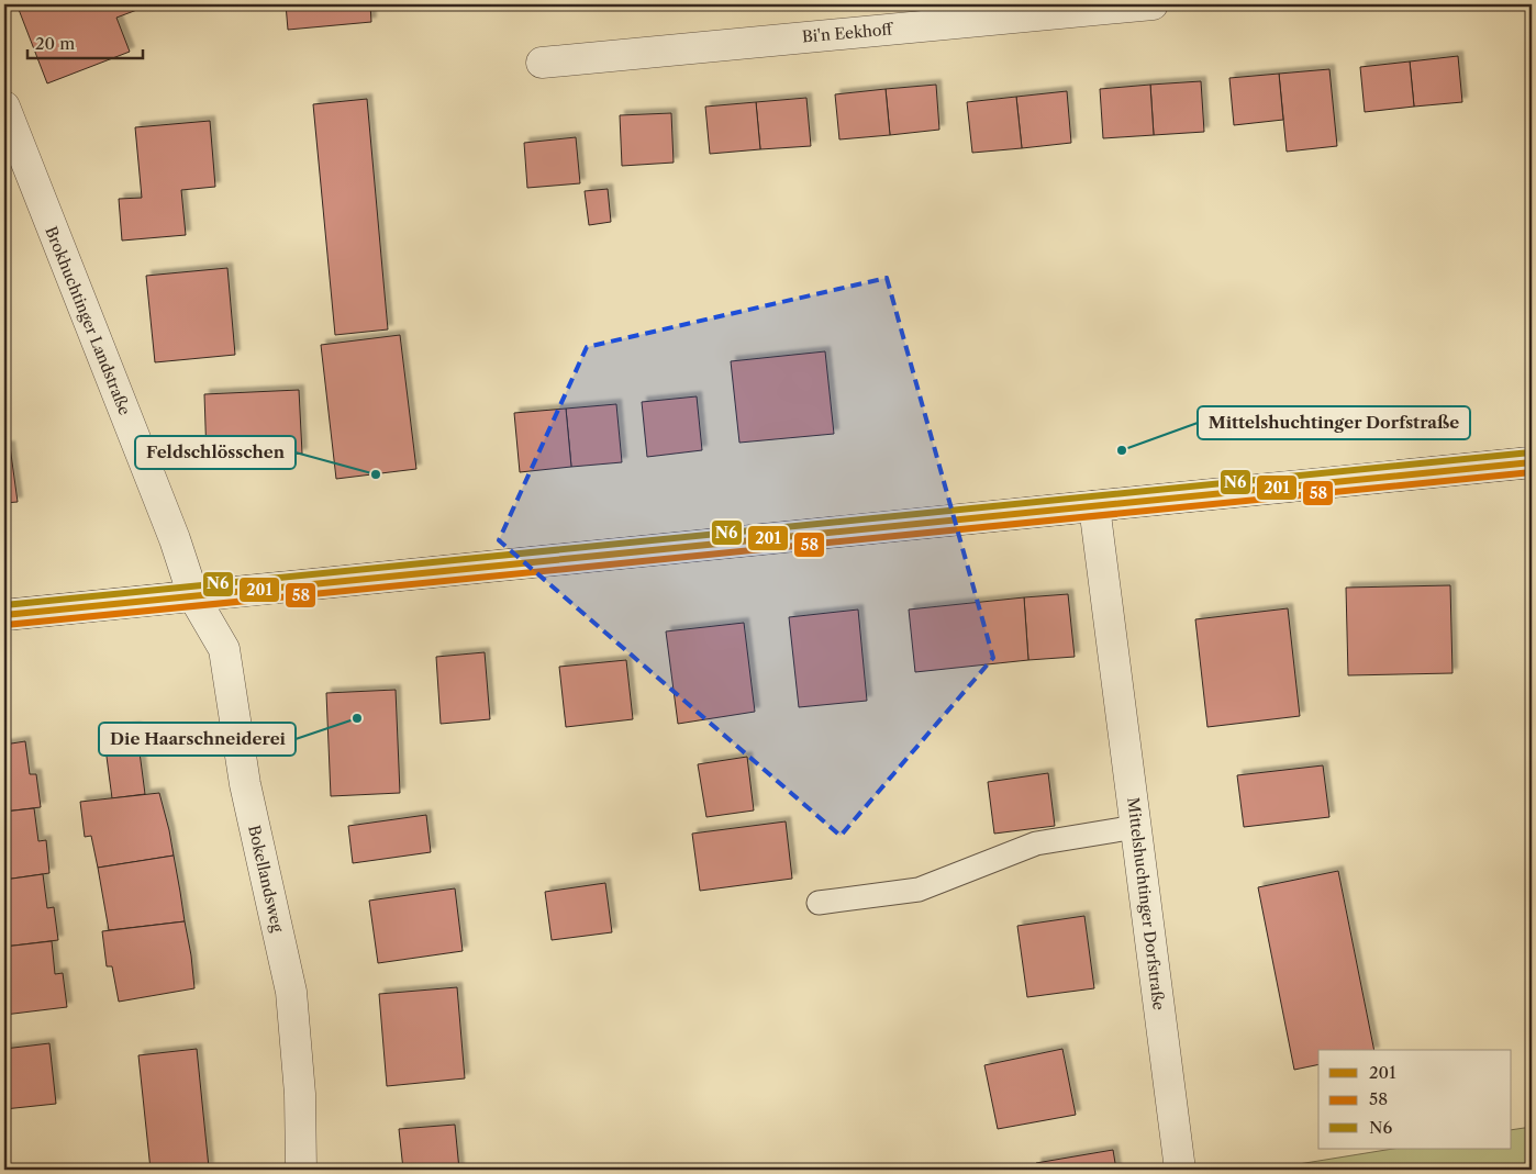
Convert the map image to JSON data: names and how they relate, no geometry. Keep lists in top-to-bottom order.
{
  "streets": {
    "street": [
      "Bi'n Eekhoff",
      "Brokhuchtinger Landstraße",
      "Bokellandsweg",
      "Mittelshuchtinger Dorfstraße"
    ]
  },
  "crossings": [
    ["Brokhuchtinger Landstraße", "Bokellandsweg"]
  ],
  "places": ["Mittelshuchtinger Dorfstraße", "Feldschlösschen", "Die Haarschneiderei"],
  "lines": ["transit line N6", "transit line 201", "transit line 58"],
  "legend": ["201", "58", "N6"],
  "scale_bar": "20 m"
}
